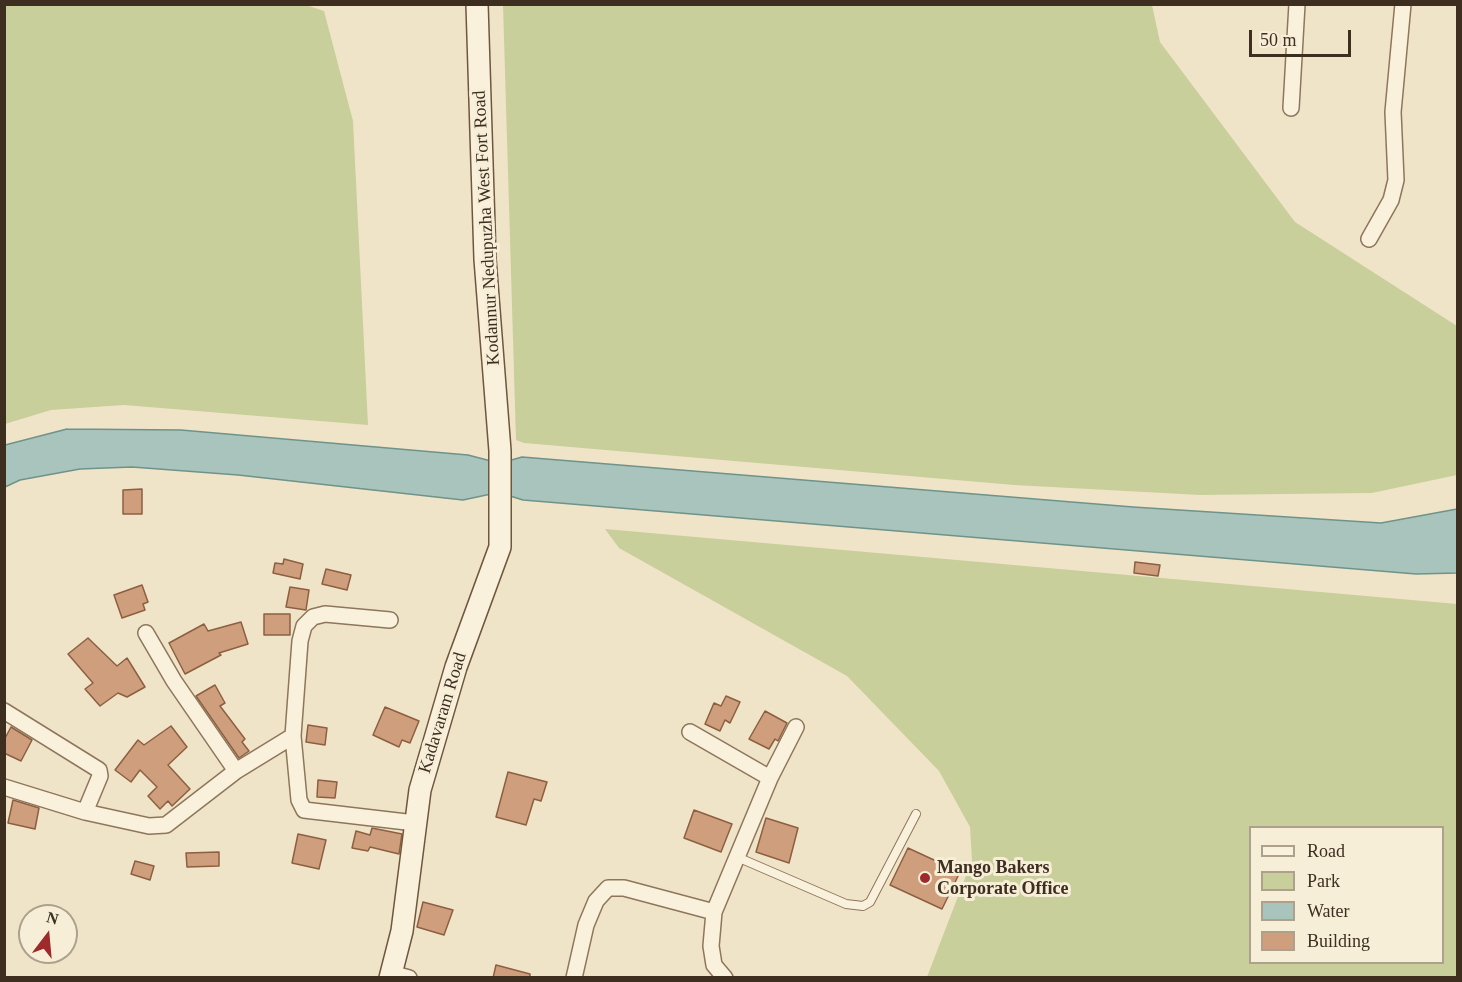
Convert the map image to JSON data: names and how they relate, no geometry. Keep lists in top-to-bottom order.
{
  "streets": {
    "main road": ["Kodannur Nedupuzha West Fort Road", "Kadavaram Road"]
  },
  "crossings": [
    ["Kodannur Nedupuzha West Fort Road", "Kadavaram Road"]
  ],
  "places": ["Mango Bakers Corporate Office"],
  "legend": [
    "Road",
    "Park",
    "Water",
    "Building"
  ],
  "scale_bar": "50 m",
  "north": "top"
}
